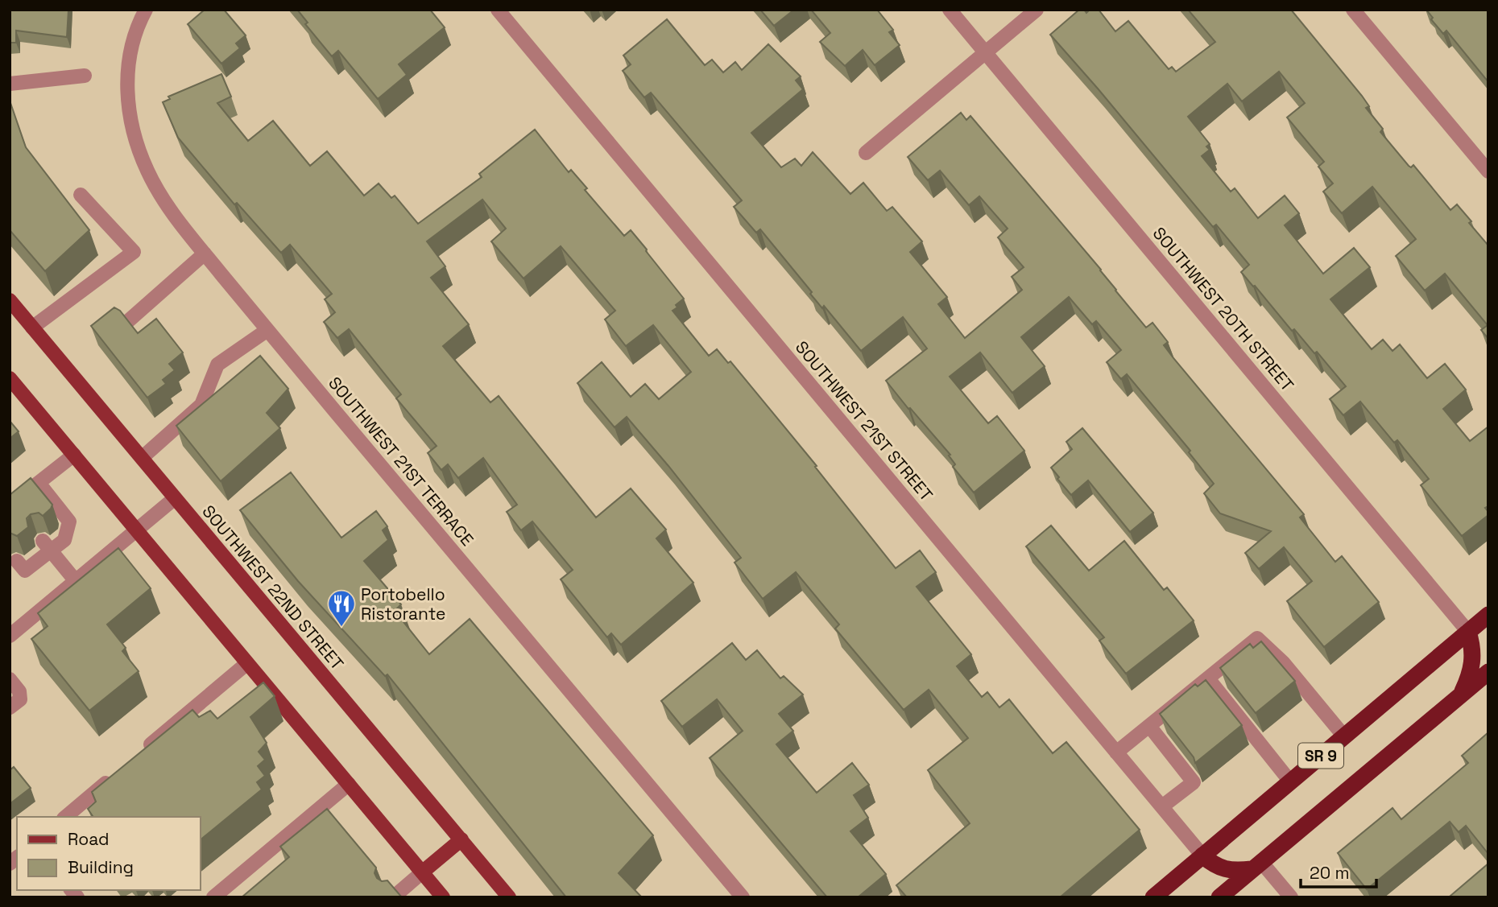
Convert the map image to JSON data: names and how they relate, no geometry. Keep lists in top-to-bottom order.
{
  "streets": {
    "highway": ["SR 9"],
    "main road": ["SOUTHWEST 22ND STREET"],
    "street": ["SOUTHWEST 20TH STREET", "SOUTHWEST 21ST STREET", "SOUTHWEST 21ST TERRACE"]
  },
  "crossings": [
    ["SOUTHWEST 20TH STREET", "SR 9"],
    ["SOUTHWEST 21ST STREET", "SR 9"]
  ],
  "places": {
    "restaurant": ["Portobello Ristorante"]
  },
  "legend": ["Road", "Building"],
  "scale_bar": "20 m"
}
